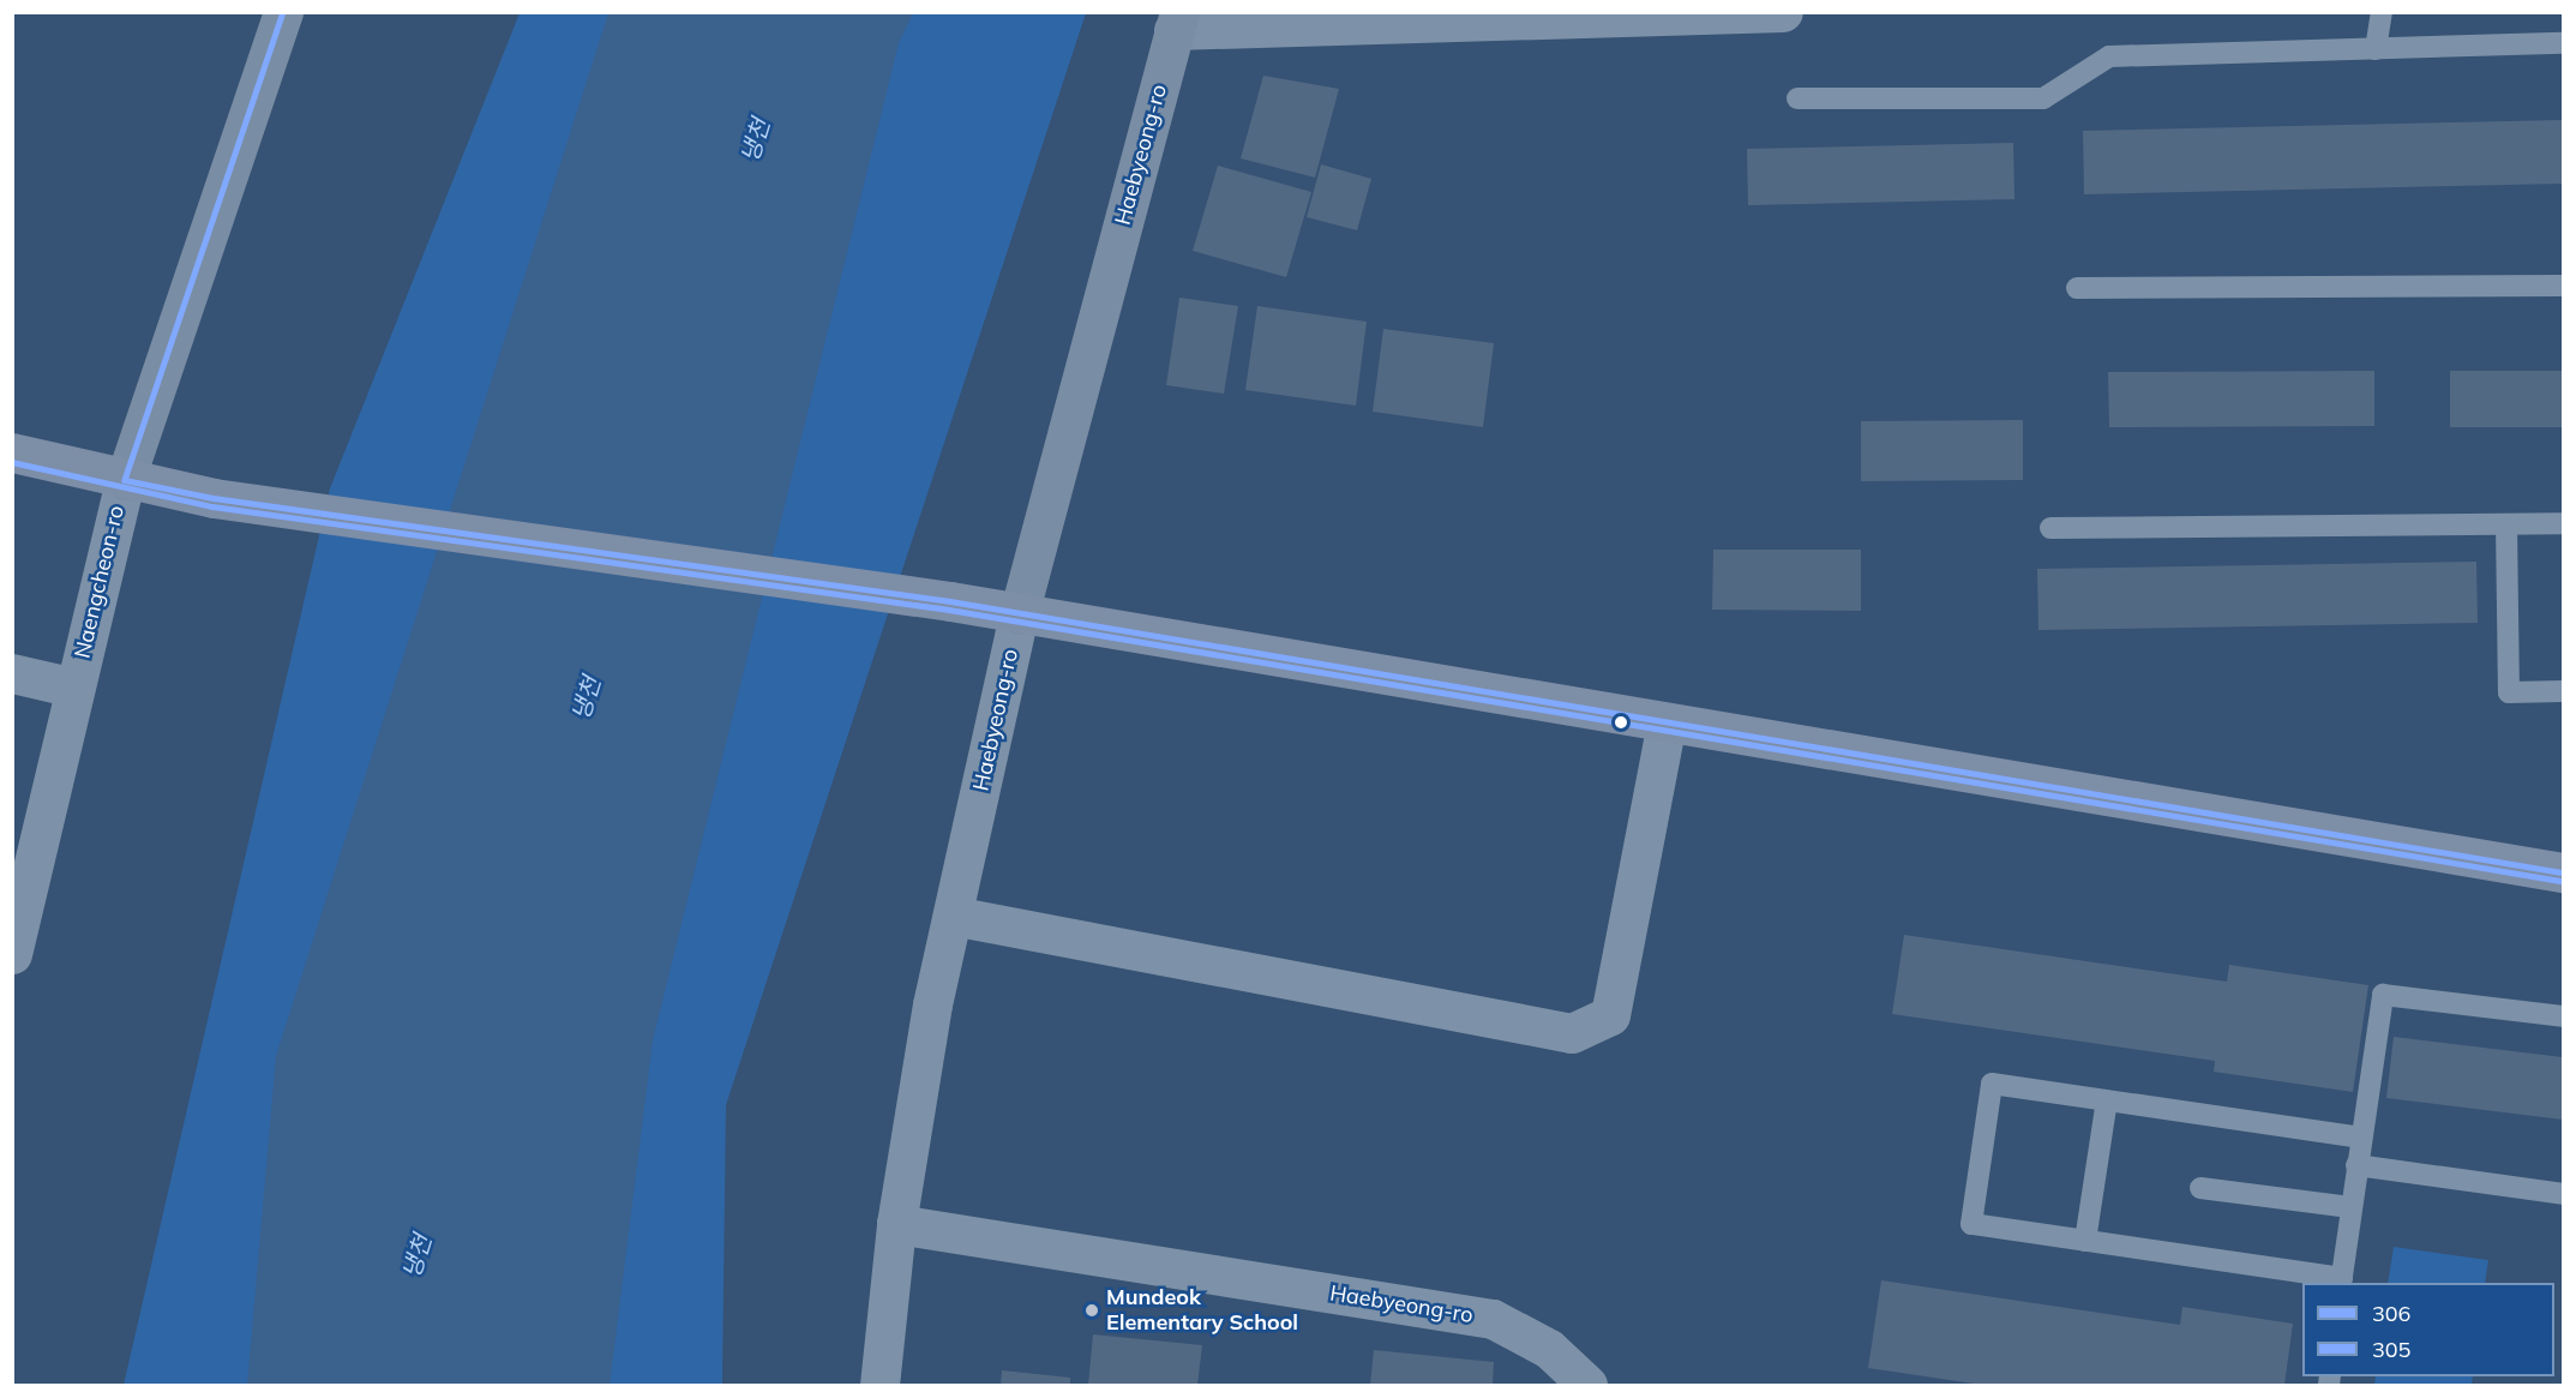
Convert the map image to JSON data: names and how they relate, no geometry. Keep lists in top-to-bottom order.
{
  "streets": {
    "main road": ["Haebyeong-ro", "Naengcheon-ro"]
  },
  "water": ["냉천"],
  "places": ["Mundeok Elementary School"],
  "lines": ["transit line 306", "transit line 305"],
  "legend": ["306", "305"]
}
